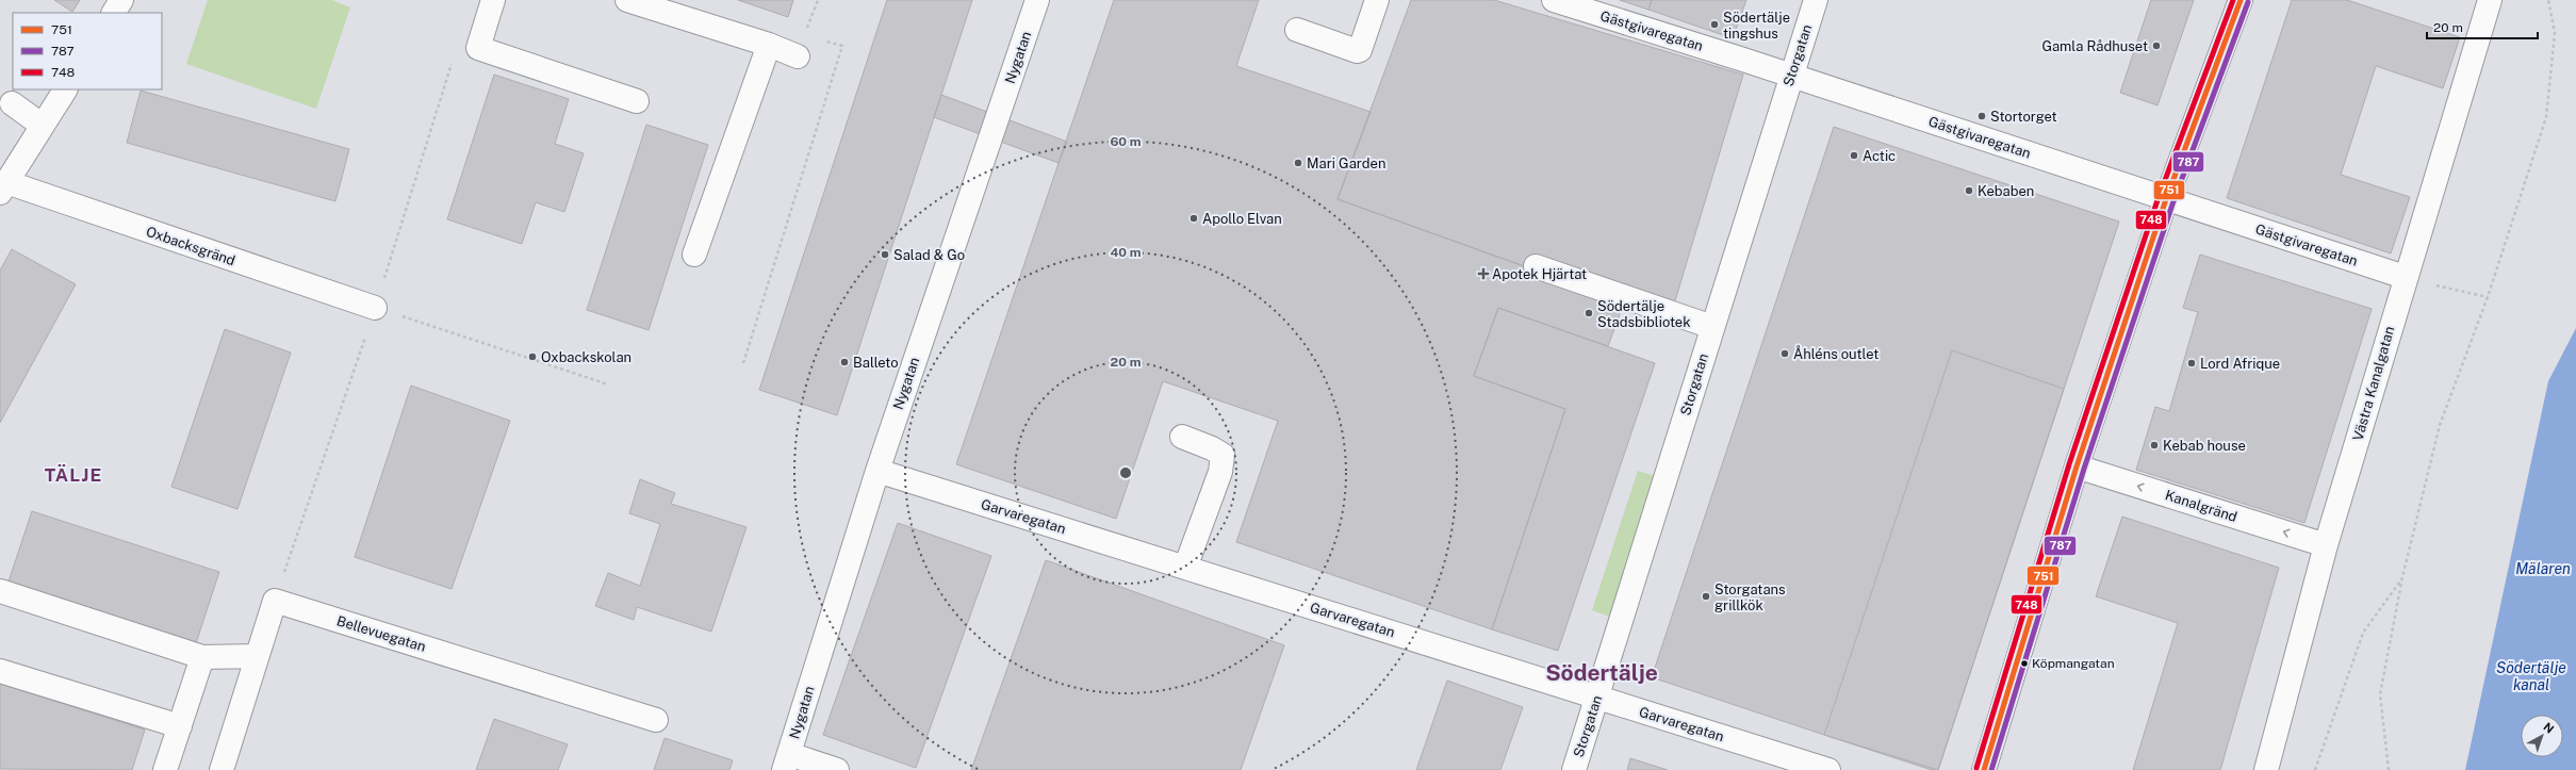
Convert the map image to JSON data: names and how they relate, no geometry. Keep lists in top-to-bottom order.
{
  "streets": {
    "street": [
      "Gästgivaregatan",
      "Storgatan",
      "Nygatan",
      "Oxbacksgränd",
      "Västra Kanalgatan",
      "Kanalgränd",
      "Garvaregatan",
      "Bellevuegatan"
    ]
  },
  "crossings": [
    ["Gästgivaregatan", "Storgatan"],
    ["Gästgivaregatan", "Västra Kanalgatan"],
    ["Storgatan", "Garvaregatan"],
    ["Nygatan", "Garvaregatan"],
    ["Västra Kanalgatan", "Kanalgränd"]
  ],
  "one_way": ["Kanalgränd"],
  "districts": ["TÄLJE", "Södertälje"],
  "water": ["Mälaren", "Södertälje kanal"],
  "places": {
    "other": [
      "Södertälje tingshus",
      "Gamla Rådhuset",
      "Stortorget",
      "Actic",
      "Mari Garden",
      "Kebaben",
      "Apollo Elvan",
      "Salad & Go",
      "Södertälje Stadsbibliotek",
      "Åhléns outlet",
      "Oxbackskolan",
      "Balleto",
      "Lord Afrique",
      "Kebab house",
      "Storgatans grillkök",
      "Köpmangatan"
    ],
    "health": ["Apotek Hjärtat"]
  },
  "lines": ["transit line 751", "transit line 748", "transit line 787"],
  "legend": ["751", "787", "748"],
  "scale_bar": "20 m",
  "north": "top right",
  "rings": ["60 m", "40 m", "20 m"]
}
